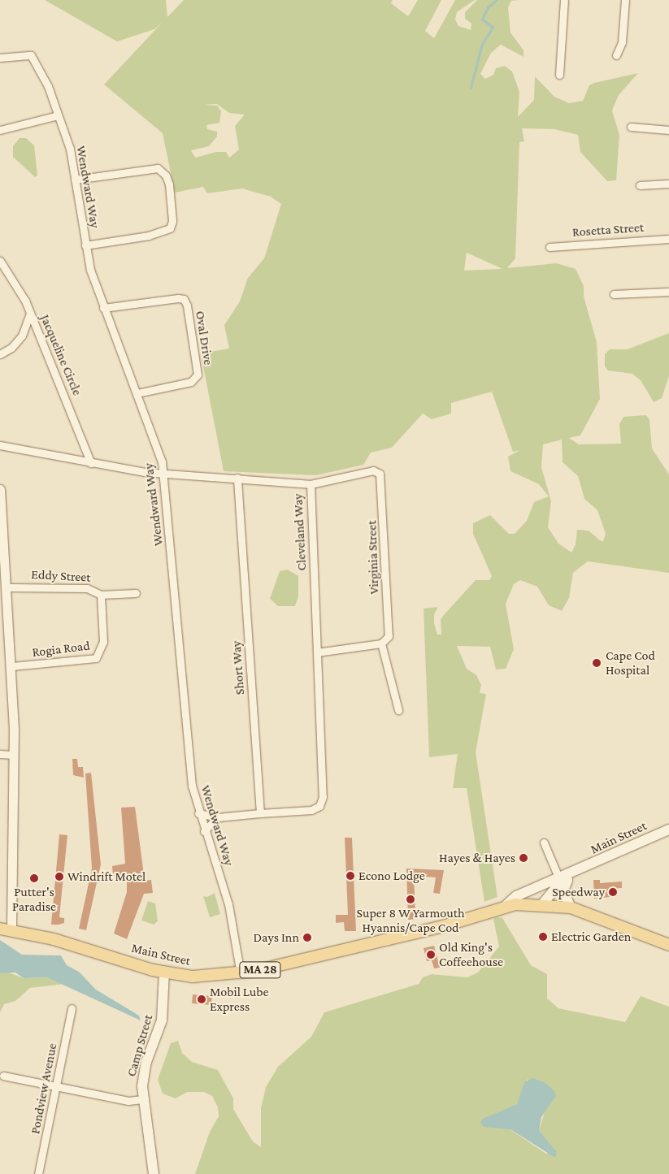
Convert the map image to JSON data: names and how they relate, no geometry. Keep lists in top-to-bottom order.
{
  "streets": {
    "main road": ["Main Street", "MA 28", "Camp Street"],
    "street": [
      "Wendward Way",
      "Rosetta Street",
      "Oval Drive",
      "Jacqueline Circle",
      "Cleveland Way",
      "Virginia Street",
      "Eddy Street",
      "Rogia Road",
      "Short Way",
      "Pondview Avenue"
    ]
  },
  "crossings": [
    ["Wendward Way", "Oval Drive"],
    ["Wendward Way", "Cleveland Way"],
    ["Wendward Way", "Main Street"],
    ["Jacqueline Circle", "Cleveland Way"],
    ["Cleveland Way", "Virginia Street"],
    ["Cleveland Way", "Short Way"],
    ["Eddy Street", "Rogia Road"],
    ["Main Street", "MA 28"],
    ["Main Street", "Camp Street"]
  ],
  "places": [
    "Cape Cod Hospital",
    "Hayes & Hayes",
    "Econo Lodge",
    "Windrift Motel",
    "Putter's Paradise",
    "Speedway",
    "Super 8 W Yarmouth Hyannis/Cape Cod",
    "Electric Garden",
    "Days Inn",
    "Old King's Coffeehouse",
    "Mobil Lube Express"
  ]
}
